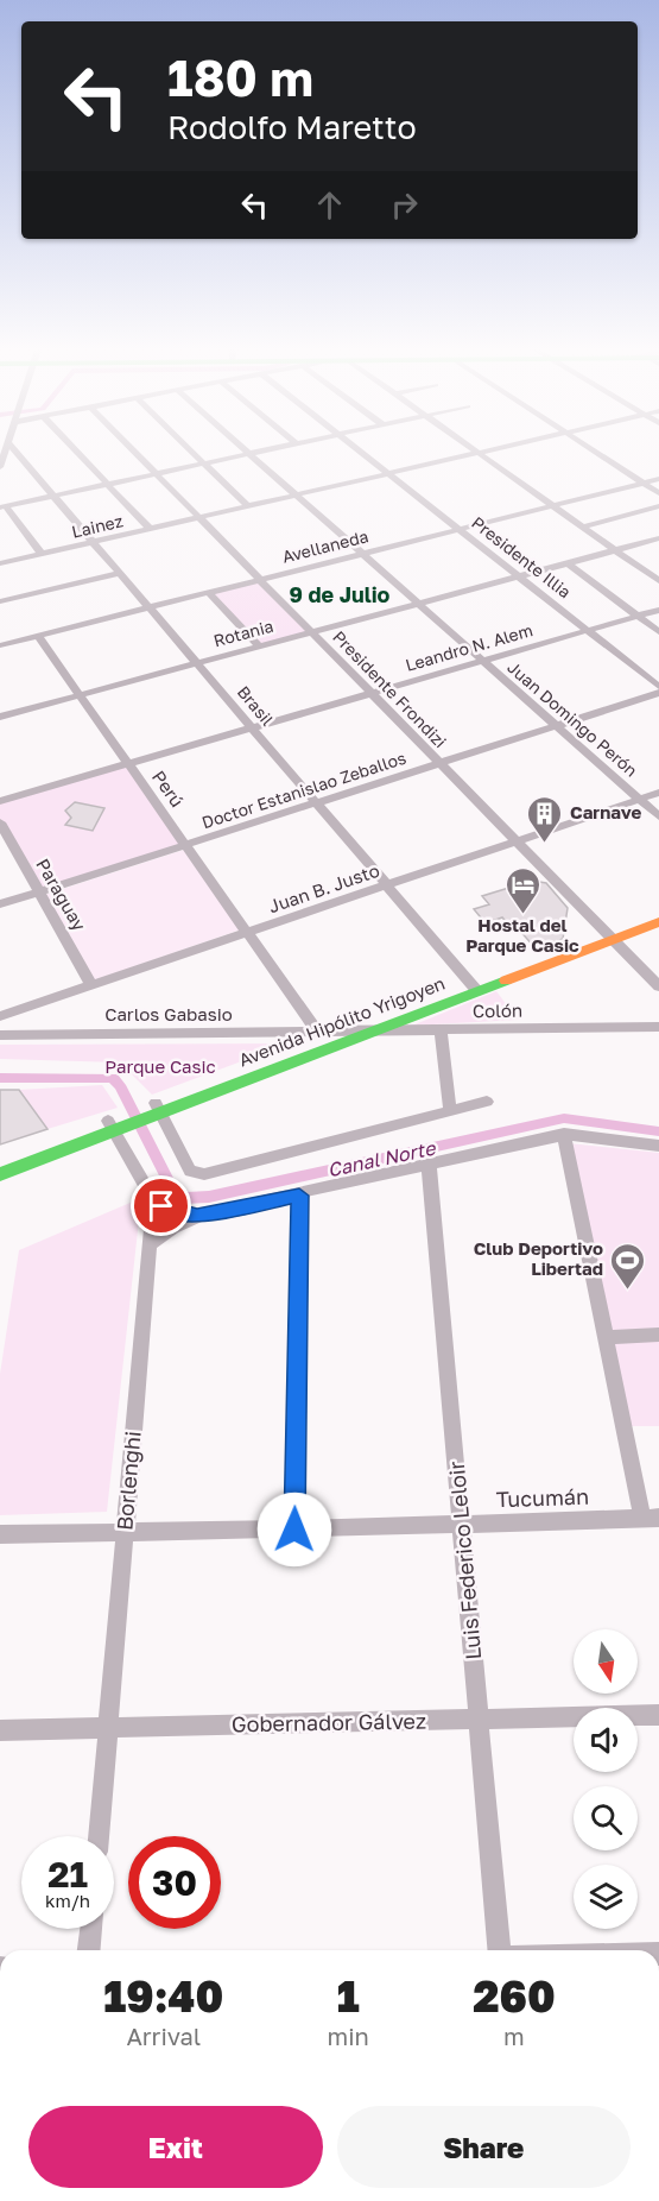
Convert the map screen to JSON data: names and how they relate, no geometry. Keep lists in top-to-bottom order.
{
  "streets": {
    "street": [
      "Lainez",
      "Avellaneda",
      "Presidente Illia",
      "Rotania",
      "Leandro N. Alem",
      "Presidente Frondizi",
      "Brasil",
      "Juan Domingo Perón",
      "Perú",
      "Doctor Estanislao Zeballos",
      "Juan B. Justo",
      "Paraguay",
      "Colón",
      "Carlos Gabasio",
      "Avenida Hipólito Yrigoyen",
      "Borlenghi",
      "Tucumán",
      "Luis Federico Leloir",
      "Gobernador Gálvez"
    ]
  },
  "crossings": [
    ["Lainez", "Presidente Illia"],
    ["Lainez", "Presidente Frondizi"],
    ["Lainez", "Brasil"],
    ["Lainez", "Juan Domingo Perón"],
    ["Avellaneda", "Presidente Illia"],
    ["Avellaneda", "Presidente Frondizi"],
    ["Avellaneda", "Brasil"],
    ["Avellaneda", "Juan Domingo Perón"],
    ["Avellaneda", "Perú"],
    ["Presidente Illia", "Rotania"],
    ["Presidente Illia", "Leandro N. Alem"],
    ["Rotania", "Presidente Frondizi"],
    ["Rotania", "Brasil"],
    ["Rotania", "Juan Domingo Perón"],
    ["Rotania", "Perú"],
    ["Leandro N. Alem", "Presidente Frondizi"],
    ["Leandro N. Alem", "Brasil"],
    ["Leandro N. Alem", "Juan Domingo Perón"],
    ["Leandro N. Alem", "Perú"],
    ["Presidente Frondizi", "Doctor Estanislao Zeballos"],
    ["Presidente Frondizi", "Juan B. Justo"],
    ["Presidente Frondizi", "Avenida Hipólito Yrigoyen"],
    ["Brasil", "Doctor Estanislao Zeballos"],
    ["Brasil", "Juan B. Justo"],
    ["Brasil", "Avenida Hipólito Yrigoyen"],
    ["Juan Domingo Perón", "Doctor Estanislao Zeballos"],
    ["Juan Domingo Perón", "Juan B. Justo"],
    ["Perú", "Doctor Estanislao Zeballos"],
    ["Perú", "Juan B. Justo"],
    ["Perú", "Carlos Gabasio"],
    ["Doctor Estanislao Zeballos", "Paraguay"],
    ["Juan B. Justo", "Paraguay"],
    ["Colón", "Carlos Gabasio"],
    ["Colón", "Avenida Hipólito Yrigoyen"],
    ["Carlos Gabasio", "Avenida Hipólito Yrigoyen"],
    ["Avenida Hipólito Yrigoyen", "Borlenghi"],
    ["Borlenghi", "Tucumán"],
    ["Borlenghi", "Gobernador Gálvez"],
    ["Tucumán", "Luis Federico Leloir"],
    ["Luis Federico Leloir", "Gobernador Gálvez"]
  ],
  "districts": ["9 de Julio"],
  "water": ["Canal Norte"],
  "parks": ["Parque Casic"],
  "places": {
    "building": ["Carnave"],
    "hotel": ["Hostal del Parque Casic"],
    "sports": ["Club Deportivo Libertad"]
  },
  "north": "bottom",
  "page": {
    "turn": ["180 m", "Rodolfo Maretto"],
    "speed": "21 km/h",
    "limit": "30",
    "eta": [
      "19:40",
      "Arrival",
      "1",
      "min",
      "260",
      "m"
    ],
    "buttons": ["Exit", "Share"]
  }
}
